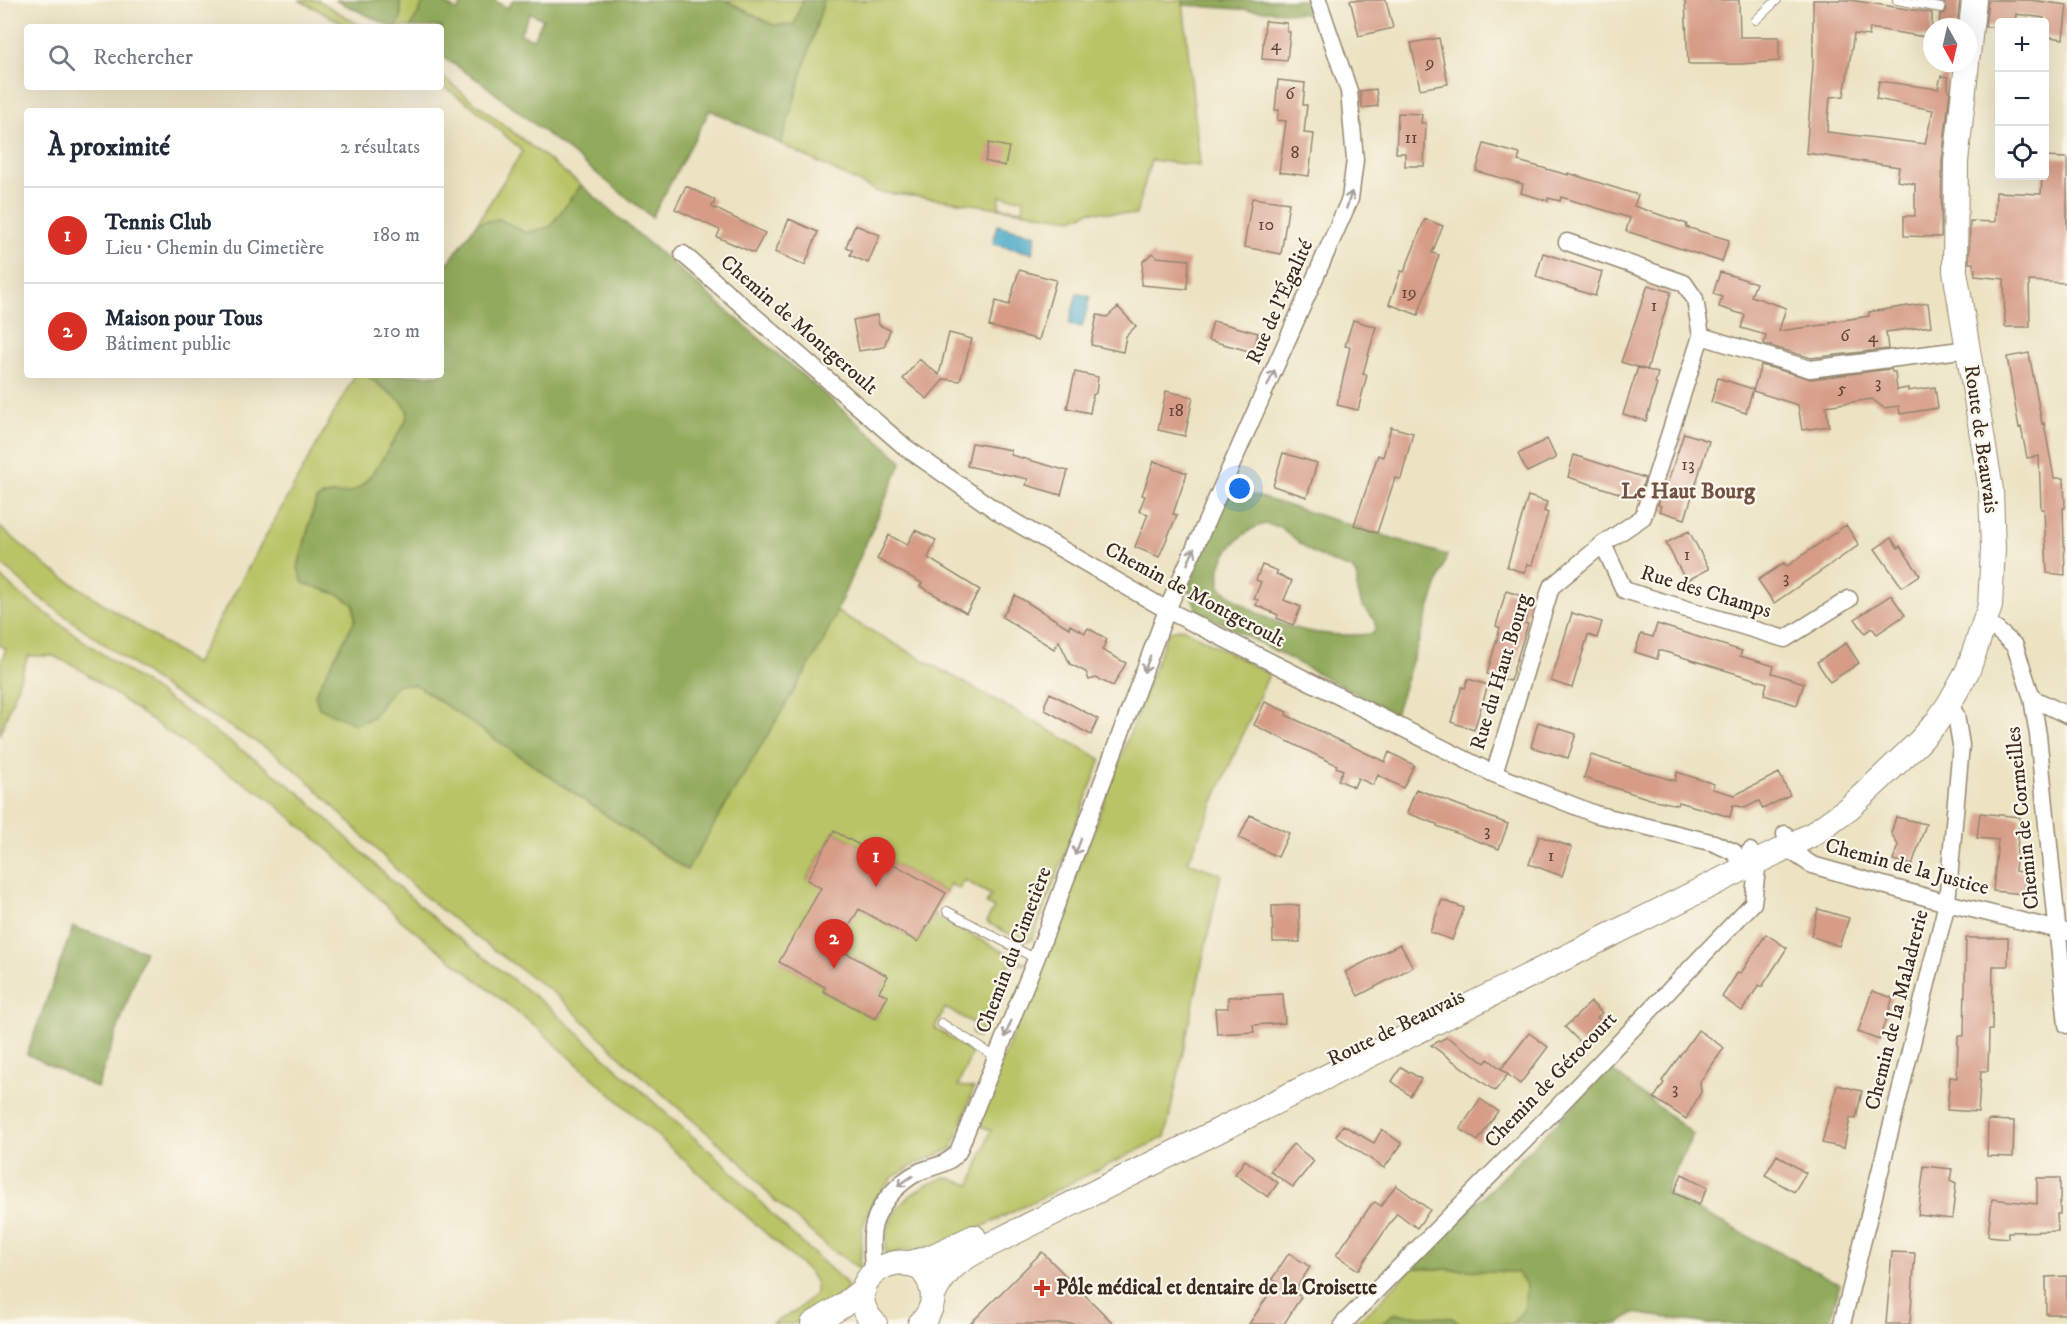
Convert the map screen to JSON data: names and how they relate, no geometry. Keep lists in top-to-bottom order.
{
  "streets": {
    "main road": ["Route de Beauvais"],
    "street": [
      "Rue de l'Égalité",
      "Chemin de Montgeroult",
      "Rue des Champs",
      "Rue du Haut Bourg",
      "Chemin de Cormeilles",
      "Chemin de la Justice",
      "Chemin du Cimetière",
      "Chemin de la Maladrerie",
      "Chemin de Gérocourt"
    ]
  },
  "crossings": [
    ["Rue de l'Égalité", "Chemin de Montgeroult"],
    ["Rue de l'Égalité", "Chemin du Cimetière"],
    ["Chemin de Montgeroult", "Route de Beauvais"],
    ["Chemin de Montgeroult", "Rue du Haut Bourg"],
    ["Chemin de Montgeroult", "Chemin du Cimetière"],
    ["Chemin de Montgeroult", "Chemin de Gérocourt"],
    ["Route de Beauvais", "Chemin de Cormeilles"],
    ["Route de Beauvais", "Chemin de la Justice"],
    ["Route de Beauvais", "Chemin du Cimetière"],
    ["Route de Beauvais", "Chemin de la Maladrerie"],
    ["Route de Beauvais", "Chemin de Gérocourt"],
    ["Rue des Champs", "Rue du Haut Bourg"],
    ["Chemin de Cormeilles", "Chemin de la Justice"],
    ["Chemin de la Justice", "Chemin de la Maladrerie"]
  ],
  "one_way": ["Rue de l'Égalité", "Chemin du Cimetière"],
  "districts": ["Le Haut Bourg"],
  "places": {
    "health": ["Pôle médical et dentaire de la Croisette"]
  },
  "house_numbers": [
    "4",
    "9",
    "6",
    "11",
    "8",
    "10",
    "19",
    "1",
    "6",
    "4",
    "3",
    "5",
    "18",
    "13",
    "1",
    "3",
    "3",
    "1",
    "3"
  ],
  "north": "bottom",
  "page": {
    "map_buttons": ["+", "−"],
    "search": "Rechercher",
    "heading": ["À proximité", "2 résultats"],
    "list": [
      {
        "mark": "1",
        "name": "Tennis Club",
        "note": "Lieu · Chemin du Cimetière",
        "value": "180 m"
      },
      {
        "mark": "2",
        "name": "Maison pour Tous",
        "note": "Bâtiment public",
        "value": "210 m"
      }
    ],
    "pins": ["1", "2"]
  }
}
